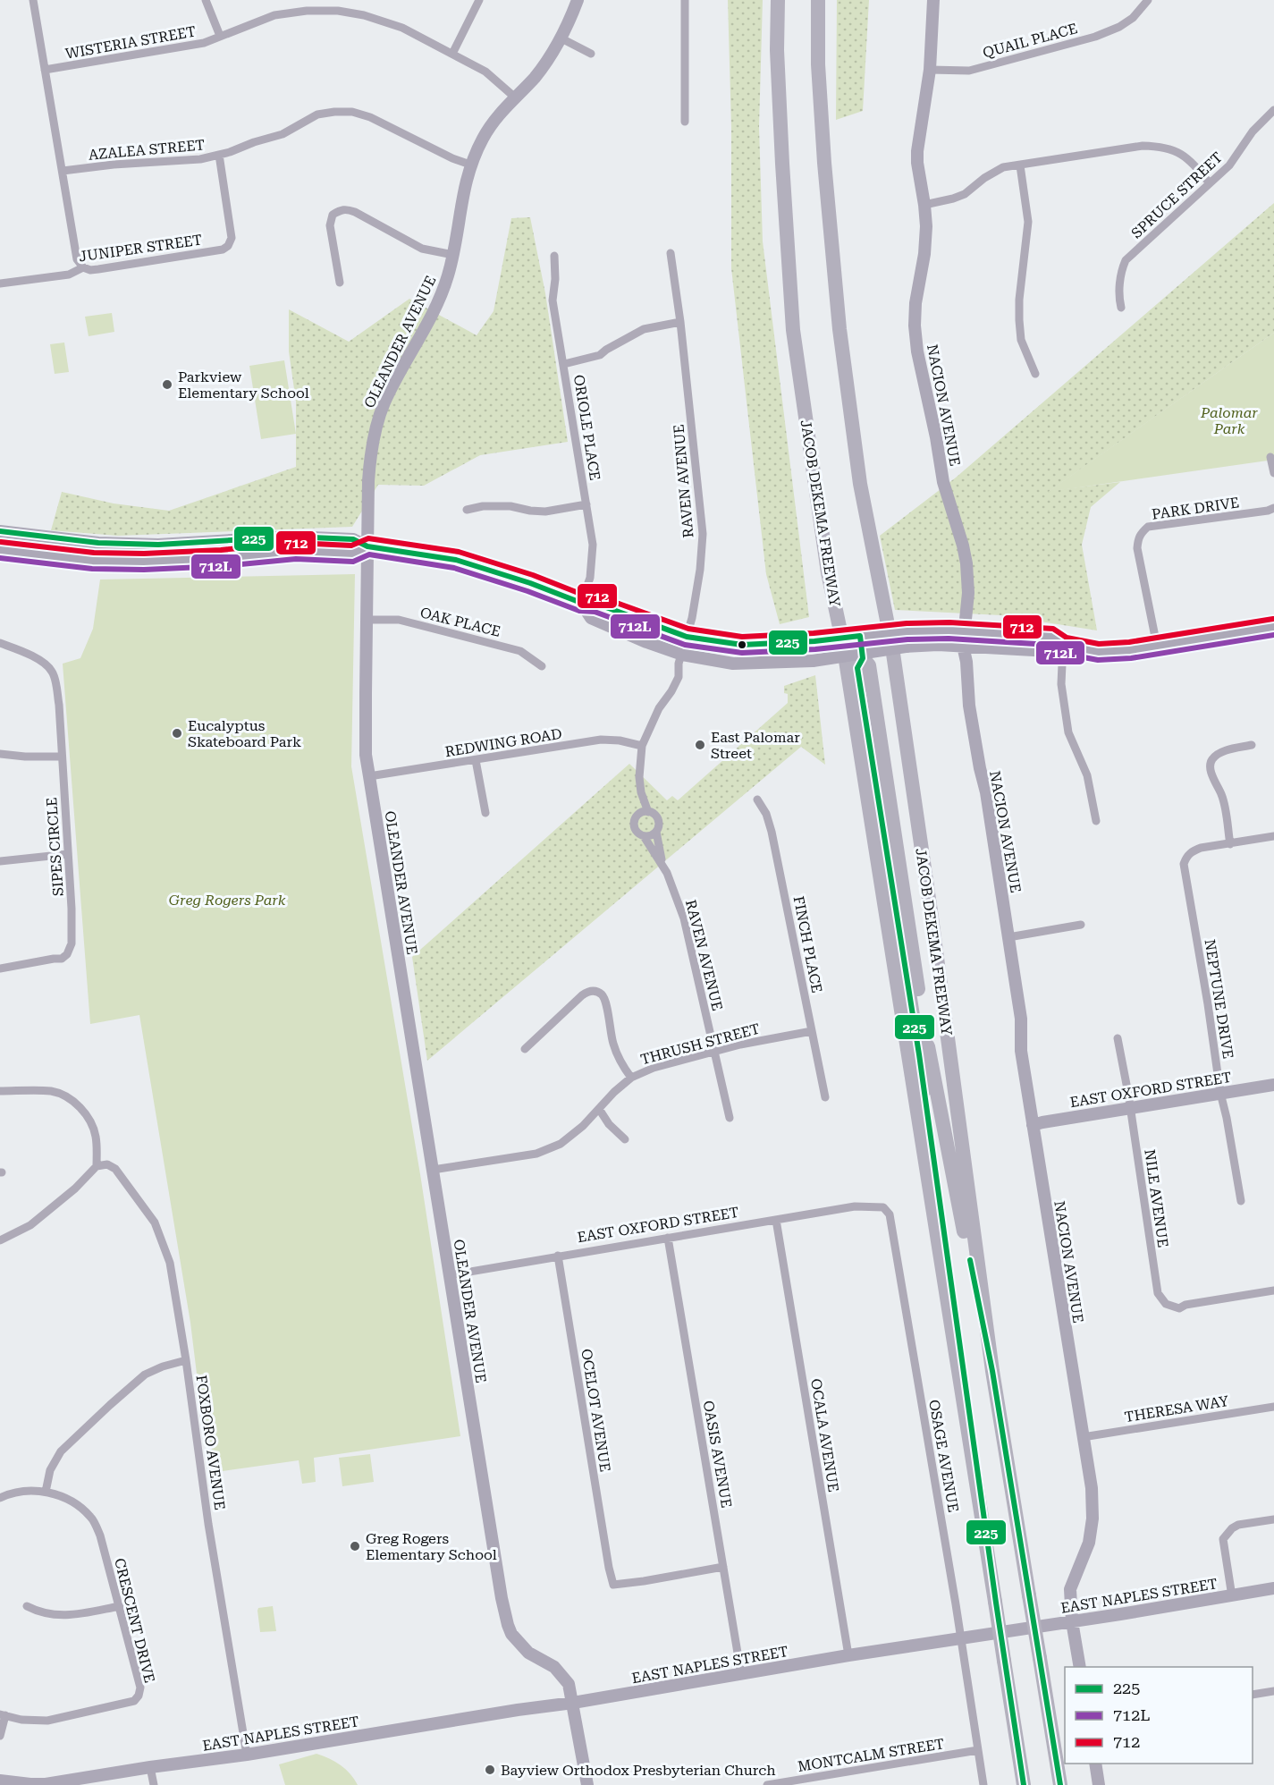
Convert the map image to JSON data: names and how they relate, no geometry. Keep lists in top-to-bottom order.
{
  "streets": {
    "highway": ["JACOB DEKEMA FREEWAY"],
    "street": [
      "QUAIL PLACE",
      "WISTERIA STREET",
      "AZALEA STREET",
      "SPRUCE STREET",
      "JUNIPER STREET",
      "OLEANDER AVENUE",
      "NACION AVENUE",
      "ORIOLE PLACE",
      "RAVEN AVENUE",
      "PARK DRIVE",
      "OAK PLACE",
      "REDWING ROAD",
      "SIPES CIRCLE",
      "FINCH PLACE",
      "NEPTUNE DRIVE",
      "THRUSH STREET",
      "EAST OXFORD STREET",
      "NILE AVENUE",
      "THERESA WAY",
      "OCELOT AVENUE",
      "OCALA AVENUE",
      "FOXBORO AVENUE",
      "OASIS AVENUE",
      "OSAGE AVENUE",
      "EAST NAPLES STREET",
      "CRESCENT DRIVE",
      "MONTCALM STREET"
    ]
  },
  "crossings": [
    ["QUAIL PLACE", "NACION AVENUE"],
    ["WISTERIA STREET", "OLEANDER AVENUE"],
    ["AZALEA STREET", "JUNIPER STREET"],
    ["AZALEA STREET", "OLEANDER AVENUE"],
    ["OLEANDER AVENUE", "OAK PLACE"],
    ["OLEANDER AVENUE", "REDWING ROAD"],
    ["OLEANDER AVENUE", "THRUSH STREET"],
    ["OLEANDER AVENUE", "EAST OXFORD STREET"],
    ["OLEANDER AVENUE", "EAST NAPLES STREET"],
    ["NACION AVENUE", "EAST OXFORD STREET"],
    ["NACION AVENUE", "THERESA WAY"],
    ["NACION AVENUE", "EAST NAPLES STREET"],
    ["RAVEN AVENUE", "REDWING ROAD"],
    ["RAVEN AVENUE", "THRUSH STREET"],
    ["FINCH PLACE", "THRUSH STREET"],
    ["NEPTUNE DRIVE", "EAST OXFORD STREET"],
    ["EAST OXFORD STREET", "NILE AVENUE"],
    ["EAST OXFORD STREET", "OCELOT AVENUE"],
    ["EAST OXFORD STREET", "OCALA AVENUE"],
    ["EAST OXFORD STREET", "OASIS AVENUE"],
    ["EAST OXFORD STREET", "OSAGE AVENUE"],
    ["OCELOT AVENUE", "OASIS AVENUE"],
    ["OCALA AVENUE", "EAST NAPLES STREET"],
    ["FOXBORO AVENUE", "EAST NAPLES STREET"],
    ["OASIS AVENUE", "EAST NAPLES STREET"],
    ["OSAGE AVENUE", "EAST NAPLES STREET"],
    ["OSAGE AVENUE", "MONTCALM STREET"]
  ],
  "parks": ["Palomar Park", "Greg Rogers Park"],
  "places": [
    "Parkview Elementary School",
    "Eucalyptus Skateboard Park",
    "East Palomar Street",
    "Greg Rogers Elementary School",
    "Bayview Orthodox Presbyterian Church"
  ],
  "lines": ["transit line 225", "transit line 712", "transit line 712L"],
  "legend": ["225", "712L", "712"]
}
